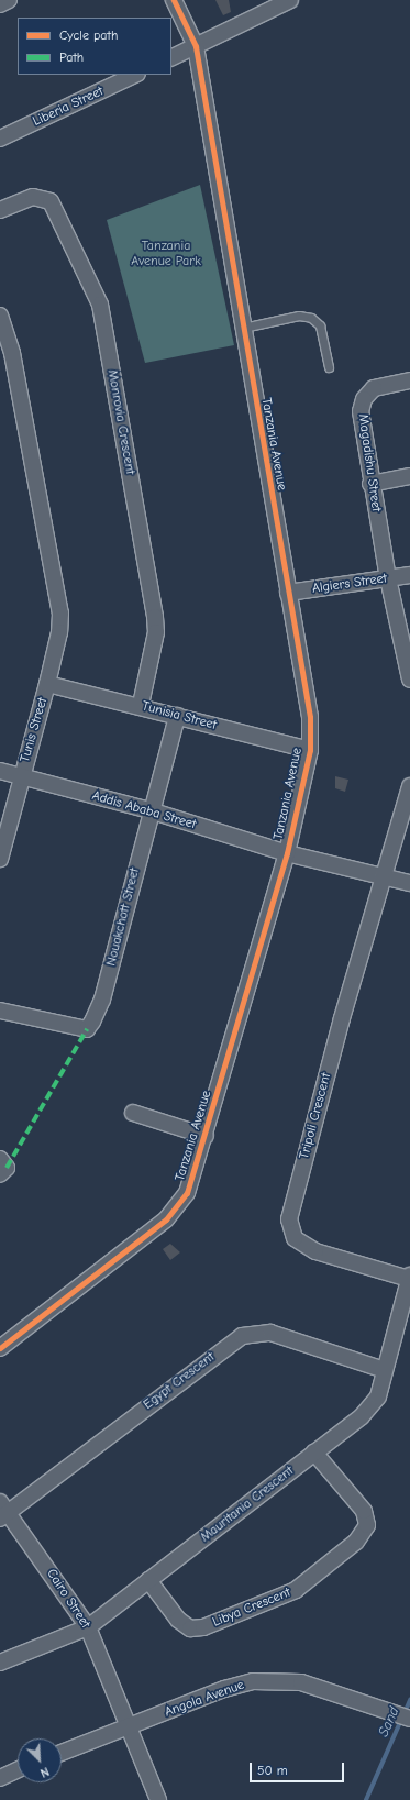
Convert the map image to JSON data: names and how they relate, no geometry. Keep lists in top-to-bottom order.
{
  "streets": {
    "street": [
      "Liberia Street",
      "Monrovia Crescent",
      "Tanzania Avenue",
      "Magadishu Street",
      "Algiers Street",
      "Tunisia Street",
      "Tunis Street",
      "Addis Ababa Street",
      "Nouakchott Street",
      "Tripoli Crescent",
      "Egypt Crescent",
      "Mauritania Crescent",
      "Cairo Street",
      "Libya Crescent",
      "Angola Avenue"
    ]
  },
  "crossings": [
    ["Monrovia Crescent", "Tunisia Street"],
    ["Tanzania Avenue", "Algiers Street"],
    ["Tanzania Avenue", "Tunisia Street"],
    ["Tanzania Avenue", "Addis Ababa Street"],
    ["Magadishu Street", "Algiers Street"],
    ["Tunisia Street", "Tunis Street"],
    ["Tunisia Street", "Nouakchott Street"],
    ["Tunis Street", "Addis Ababa Street"],
    ["Addis Ababa Street", "Nouakchott Street"],
    ["Tripoli Crescent", "Mauritania Crescent"],
    ["Egypt Crescent", "Mauritania Crescent"],
    ["Egypt Crescent", "Cairo Street"],
    ["Mauritania Crescent", "Cairo Street"],
    ["Mauritania Crescent", "Libya Crescent"],
    ["Cairo Street", "Angola Avenue"]
  ],
  "water": ["Sand"],
  "parks": ["Tanzania Avenue Park"],
  "legend": ["Cycle path", "Path"],
  "scale_bar": "50 m",
  "north": "bottom right"
}
